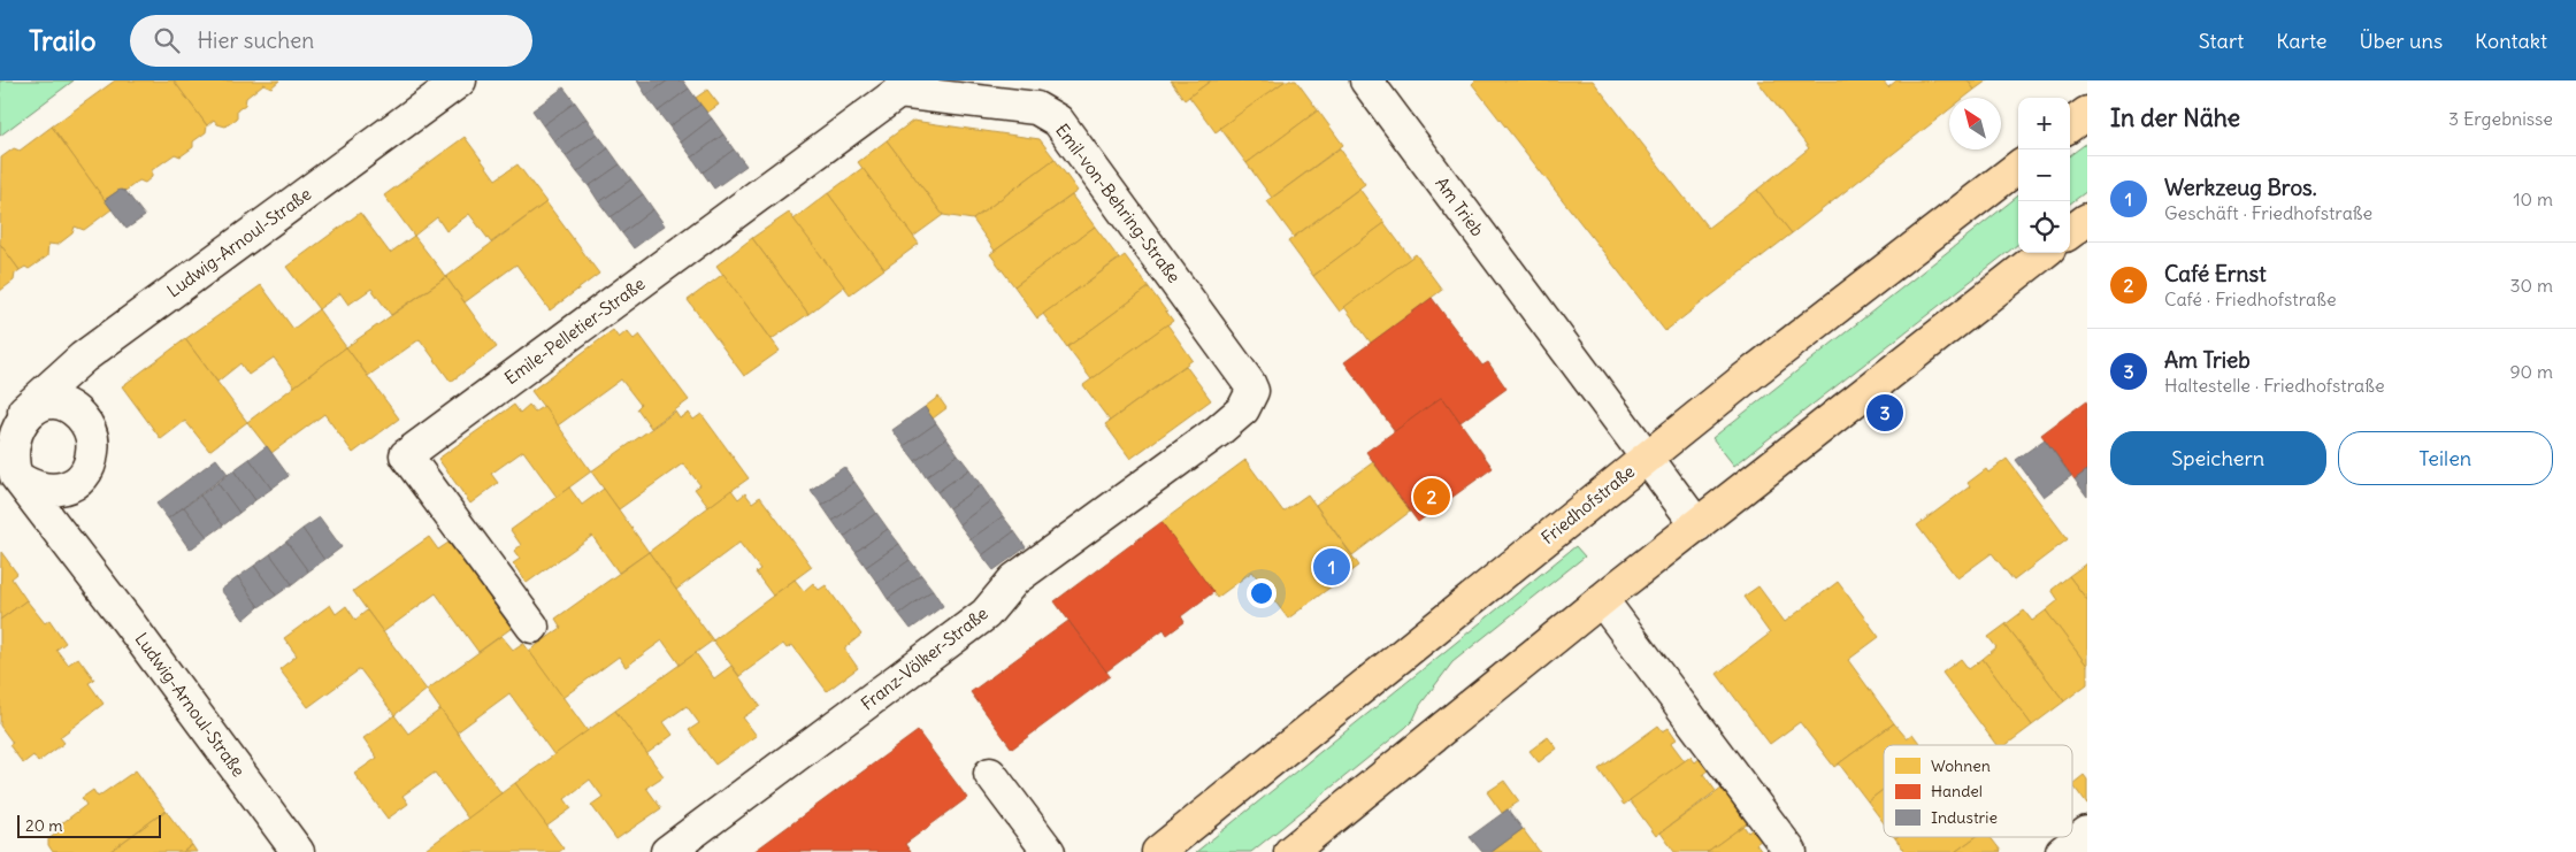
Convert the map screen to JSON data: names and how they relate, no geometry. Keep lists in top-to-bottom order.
{
  "streets": {
    "main road": ["Friedhofstraße"],
    "street": [
      "Emil-von-Behring-Straße",
      "Am Trieb",
      "Ludwig-Arnoul-Straße",
      "Emile-Pelletier-Straße",
      "Franz-Völker-Straße"
    ]
  },
  "crossings": [
    ["Emil-von-Behring-Straße", "Emile-Pelletier-Straße"],
    ["Emil-von-Behring-Straße", "Franz-Völker-Straße"],
    ["Am Trieb", "Friedhofstraße"]
  ],
  "legend": ["Wohnen", "Handel", "Industrie"],
  "scale_bar": "20 m",
  "north": "top left",
  "page": {
    "header": "Trailo",
    "search": "Hier suchen",
    "nav": [
      "Start",
      "Karte",
      "Über uns",
      "Kontakt"
    ],
    "heading": ["In der Nähe", "3 Ergebnisse"],
    "map_buttons": ["+", "−"],
    "list": [
      {
        "mark": "1",
        "name": "Werkzeug Bros.",
        "note": "Geschäft · Friedhofstraße",
        "value": "10 m"
      },
      {
        "mark": "2",
        "name": "Café Ernst",
        "note": "Café · Friedhofstraße",
        "value": "30 m"
      },
      {
        "mark": "3",
        "name": "Am Trieb",
        "note": "Haltestelle · Friedhofstraße",
        "value": "90 m"
      }
    ],
    "pins": ["3", "2", "1"],
    "buttons": ["Speichern", "Teilen"],
    "scale": "20 m"
  }
}
